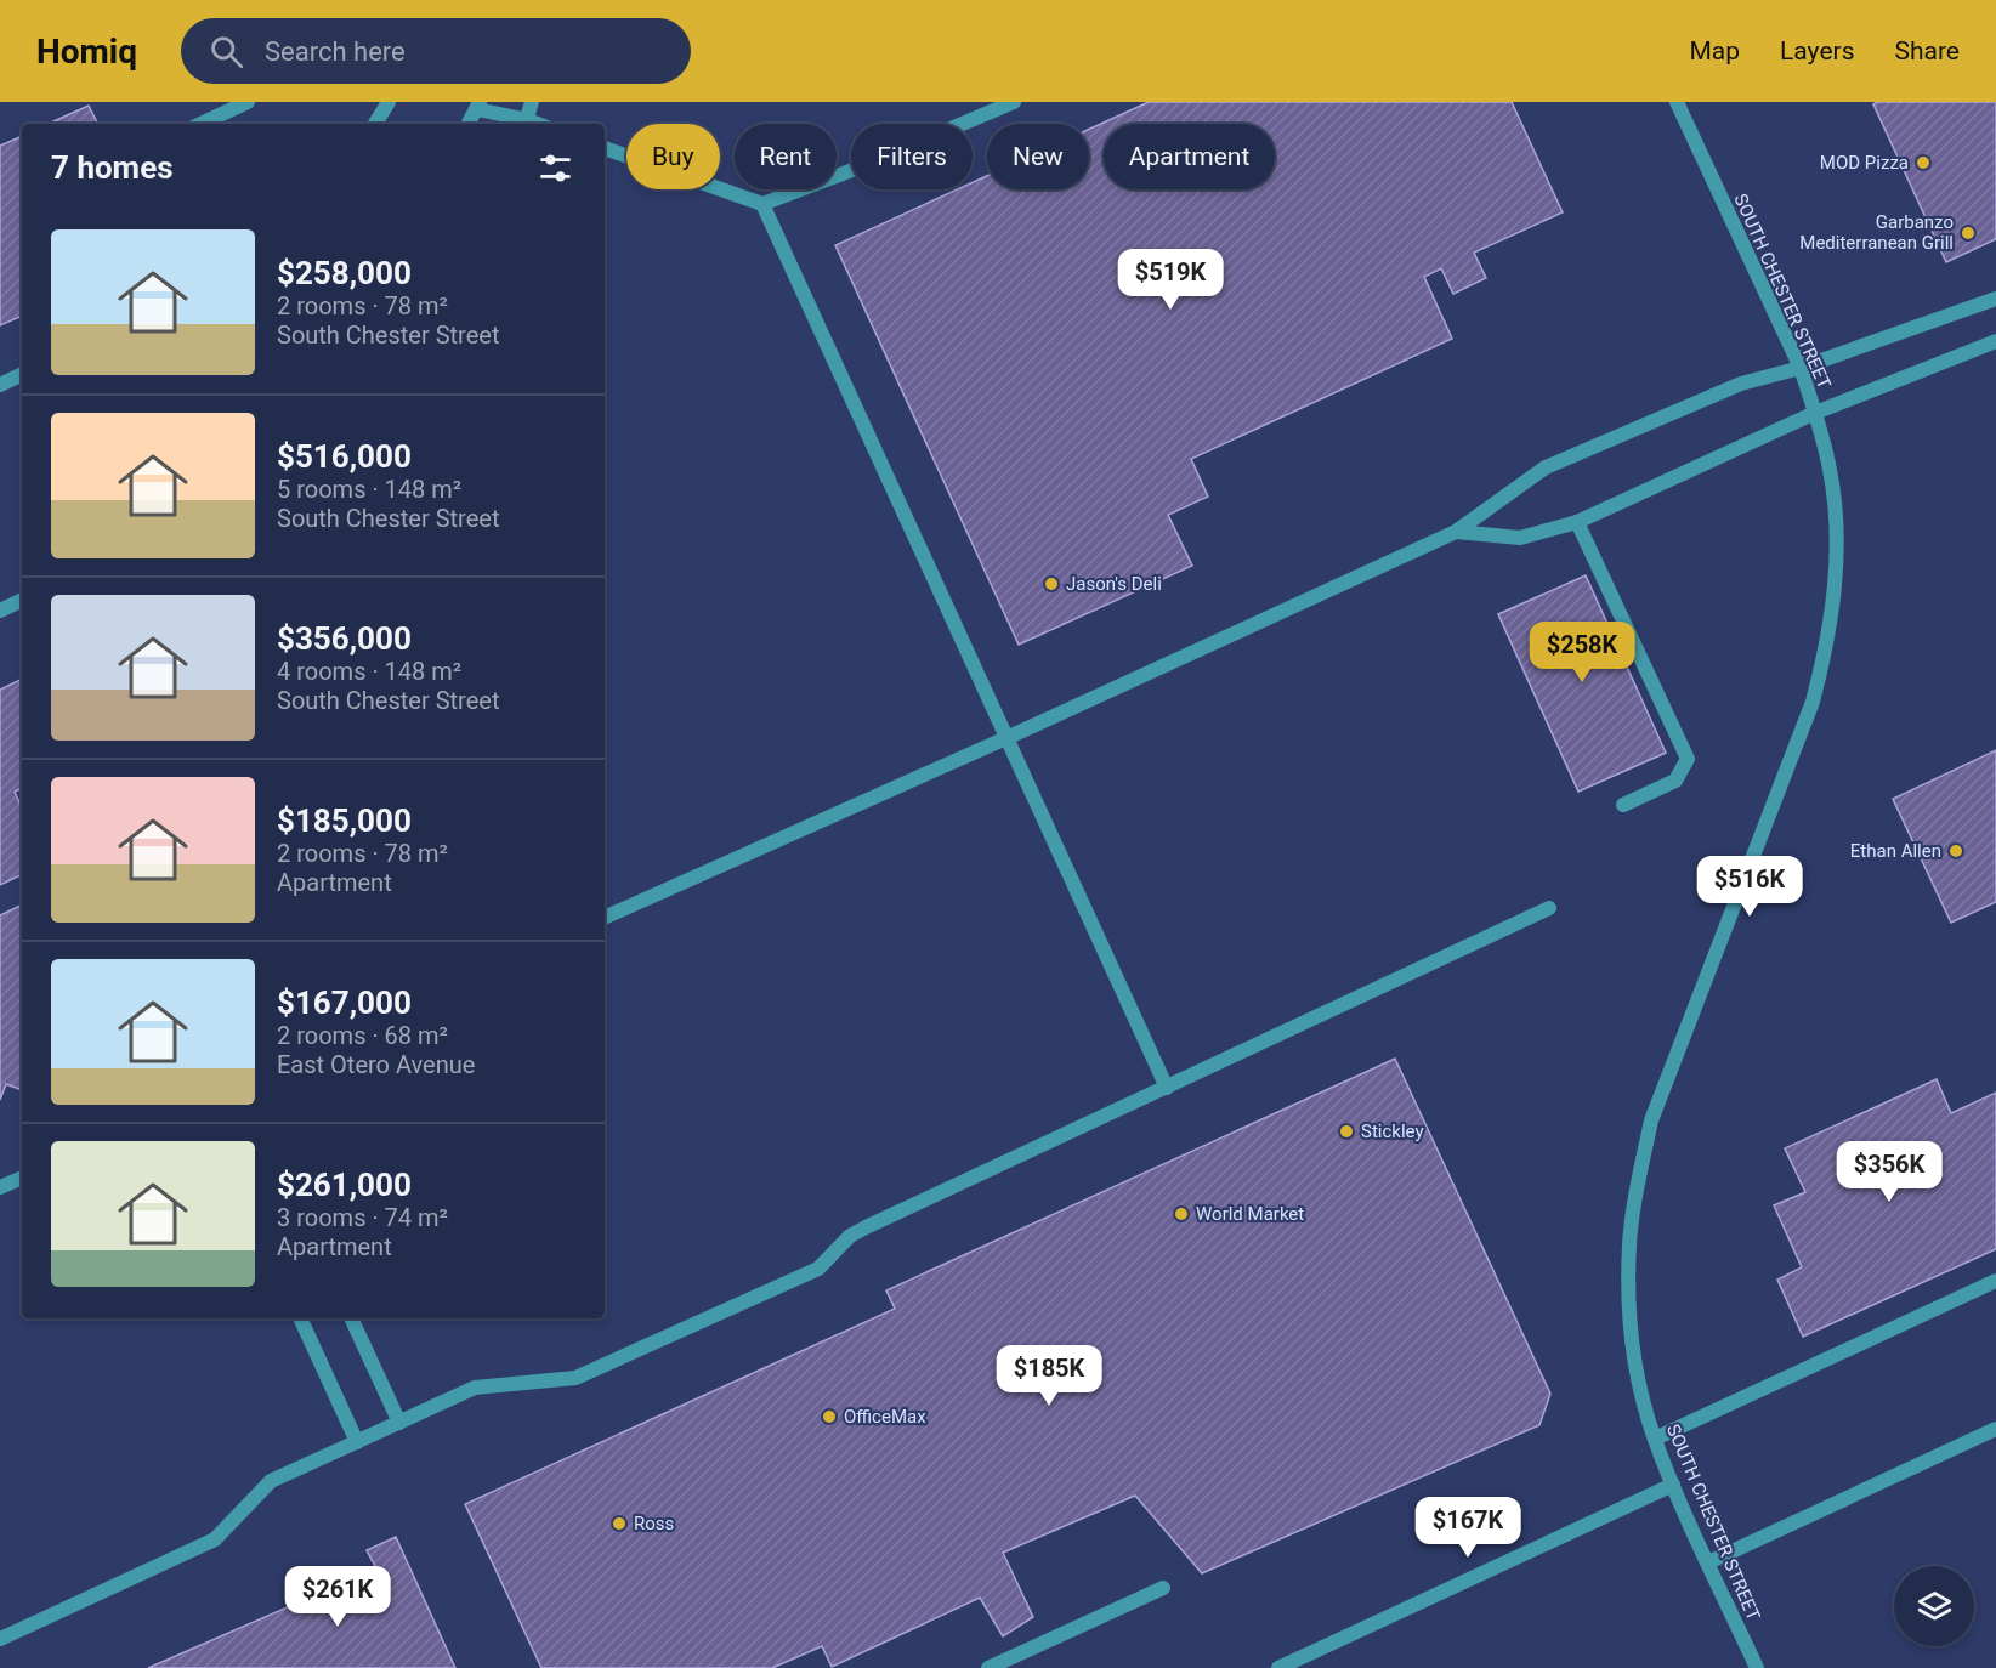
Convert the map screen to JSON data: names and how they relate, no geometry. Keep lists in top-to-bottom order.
{
  "streets": {
    "street": ["SOUTH CHESTER STREET"]
  },
  "places": [
    "MOD Pizza",
    "Garbanzo Mediterranean Grill",
    "Jason's Deli",
    "Ethan Allen",
    "Stickley",
    "World Market",
    "OfficeMax",
    "Ross"
  ],
  "page": {
    "header": "Homiq",
    "search": "Search here",
    "nav": ["Map", "Layers", "Share"],
    "chip": [
      "Buy",
      "Rent",
      "Filters",
      "New",
      "Apartment"
    ],
    "heading": "7 homes",
    "list": [
      {
        "name": "$258,000",
        "note": "2 rooms · 78 m² · South Chester Street"
      },
      {
        "name": "$516,000",
        "note": "5 rooms · 148 m² · South Chester Street"
      },
      {
        "name": "$356,000",
        "note": "4 rooms · 148 m² · South Chester Street"
      },
      {
        "name": "$185,000",
        "note": "2 rooms · 78 m² · Apartment"
      },
      {
        "name": "$167,000",
        "note": "2 rooms · 68 m² · East Otero Avenue"
      },
      {
        "name": "$261,000",
        "note": "3 rooms · 74 m² · Apartment"
      }
    ],
    "price": [
      "$519K",
      "$258K",
      "$516K",
      "$356K",
      "$185K",
      "$167K",
      "$261K"
    ]
  }
}
